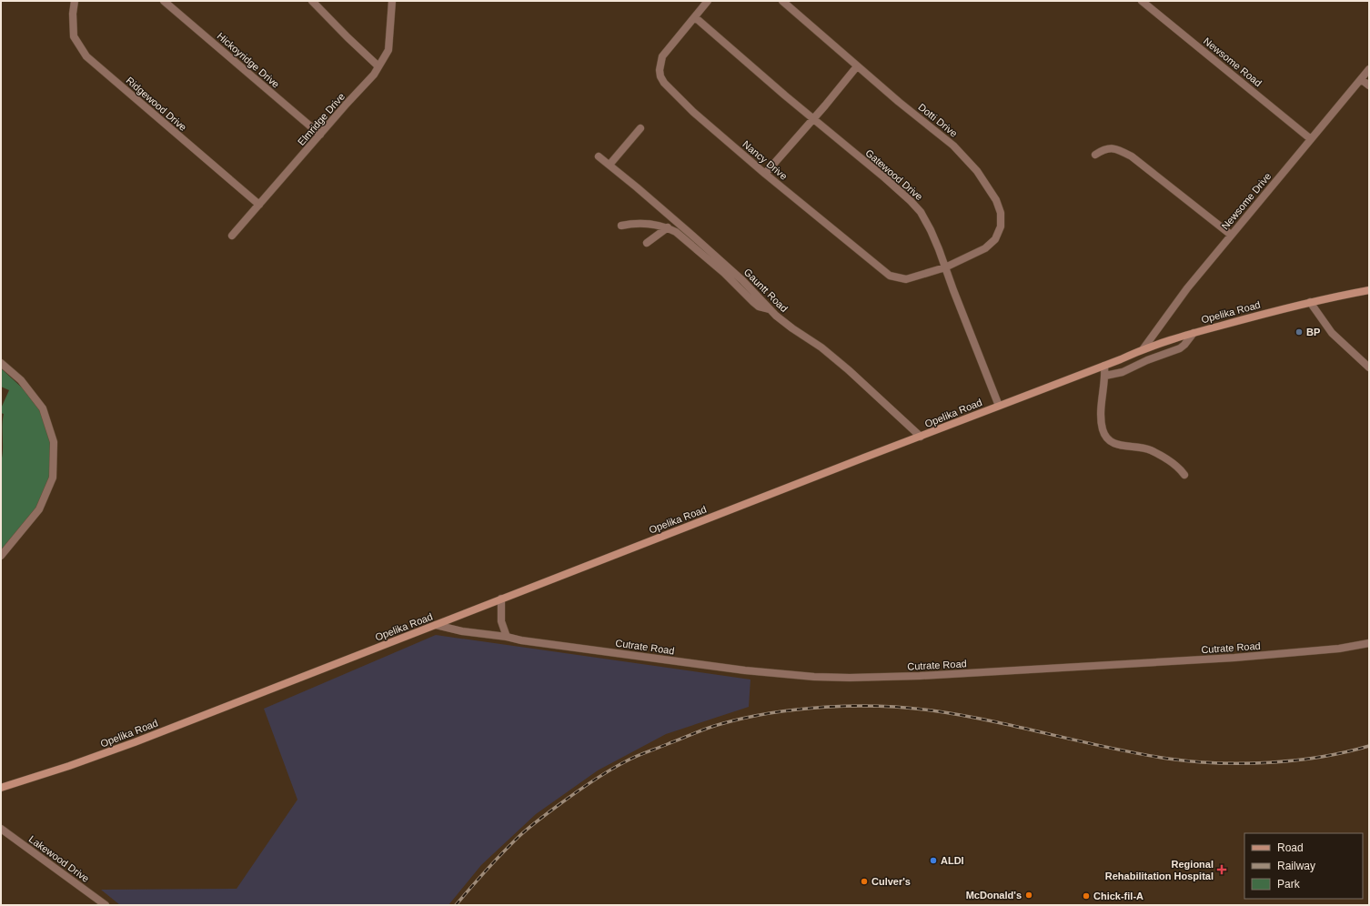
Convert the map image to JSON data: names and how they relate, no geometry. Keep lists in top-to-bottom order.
{
  "streets": {
    "main road": ["Opelika Road"],
    "street": [
      "Hickoyridge Drive",
      "Newsome Road",
      "Ridgewood Drive",
      "Elmridge Drive",
      "Dotti Drive",
      "Nancy Drive",
      "Gatewood Drive",
      "Newsome Drive",
      "Gauntt Road",
      "Cutrate Road",
      "Lakewood Drive"
    ]
  },
  "crossings": [
    ["Hickoyridge Drive", "Elmridge Drive"],
    ["Newsome Road", "Newsome Drive"],
    ["Ridgewood Drive", "Elmridge Drive"],
    ["Dotti Drive", "Nancy Drive"],
    ["Dotti Drive", "Gatewood Drive"],
    ["Nancy Drive", "Gatewood Drive"],
    ["Gatewood Drive", "Opelika Road"],
    ["Newsome Drive", "Opelika Road"],
    ["Gauntt Road", "Opelika Road"],
    ["Opelika Road", "Cutrate Road"]
  ],
  "places": {
    "other": [
      "BP",
      "ALDI",
      "Culver's",
      "McDonald's",
      "Chick-fil-A"
    ],
    "health": ["Regional Rehabilitation Hospital"]
  },
  "legend": ["Road", "Railway", "Park"]
}
